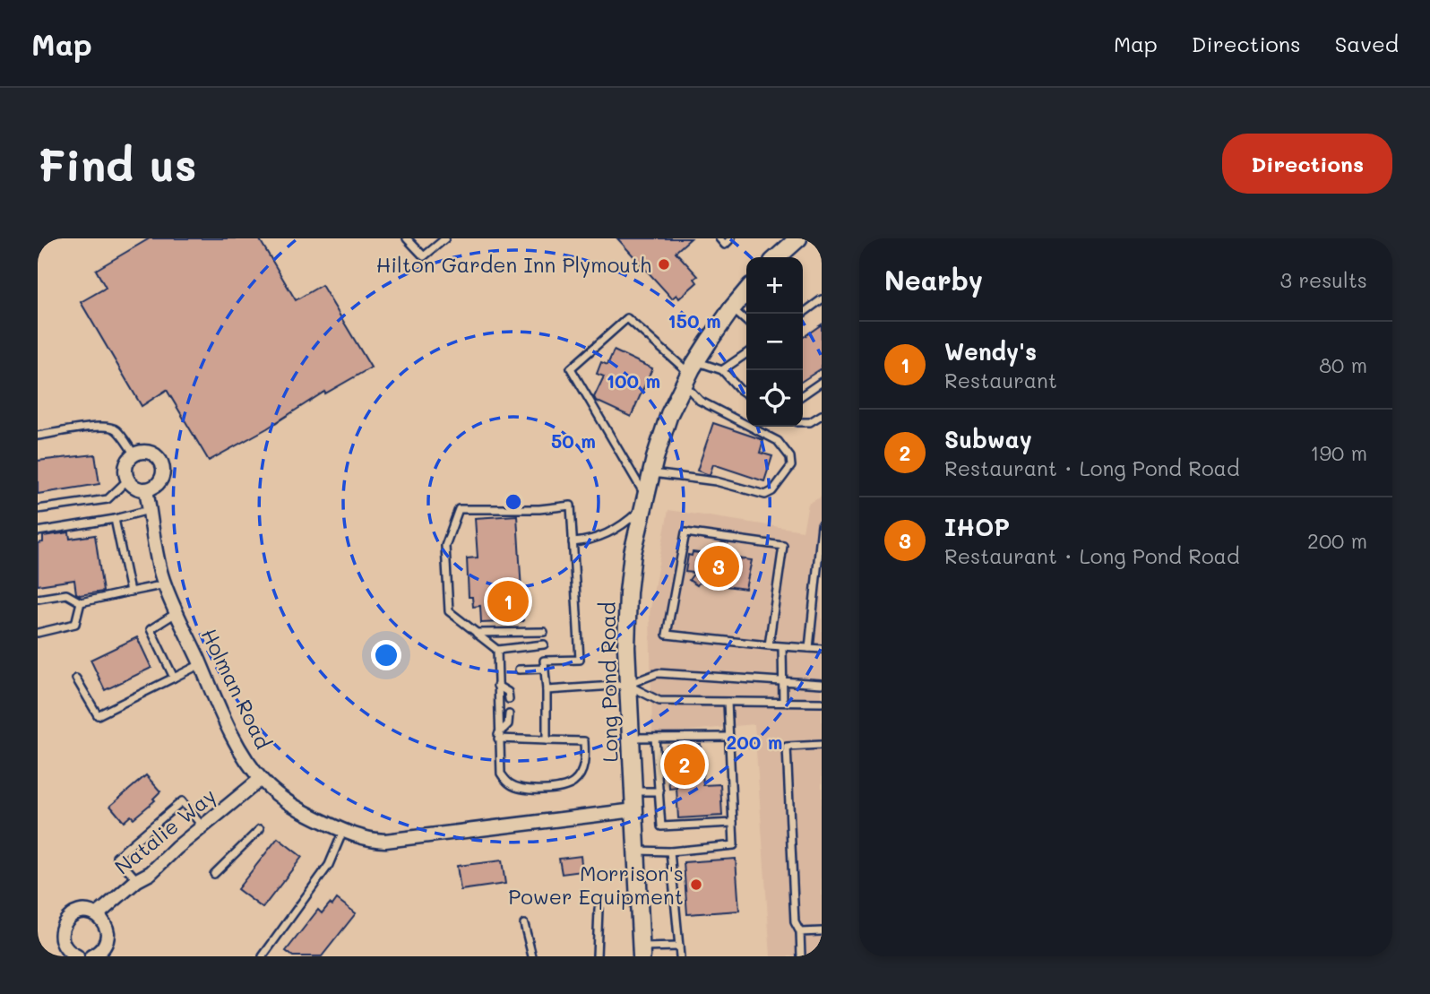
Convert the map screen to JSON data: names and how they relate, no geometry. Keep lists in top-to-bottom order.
{
  "streets": {
    "street": ["Long Pond Road", "Holman Road", "Natalie Way"]
  },
  "crossings": [
    ["Long Pond Road", "Holman Road"],
    ["Holman Road", "Natalie Way"]
  ],
  "places": ["Hilton Garden Inn Plymouth", "Morrison's Power Equipment"],
  "page": {
    "header": "Map",
    "nav": ["Map", "Directions", "Saved"],
    "buttons": "Directions",
    "title": "Find us",
    "heading": ["Nearby", "3 results"],
    "map_buttons": ["+", "−"],
    "list": [
      {
        "mark": "1",
        "name": "Wendy's",
        "note": "Restaurant",
        "value": "80 m"
      },
      {
        "mark": "2",
        "name": "Subway",
        "note": "Restaurant · Long Pond Road",
        "value": "190 m"
      },
      {
        "mark": "3",
        "name": "IHOP",
        "note": "Restaurant · Long Pond Road",
        "value": "200 m"
      }
    ],
    "pins": ["3", "1", "2"]
  },
  "rings": [
    "150 m",
    "100 m",
    "50 m",
    "200 m"
  ]
}
